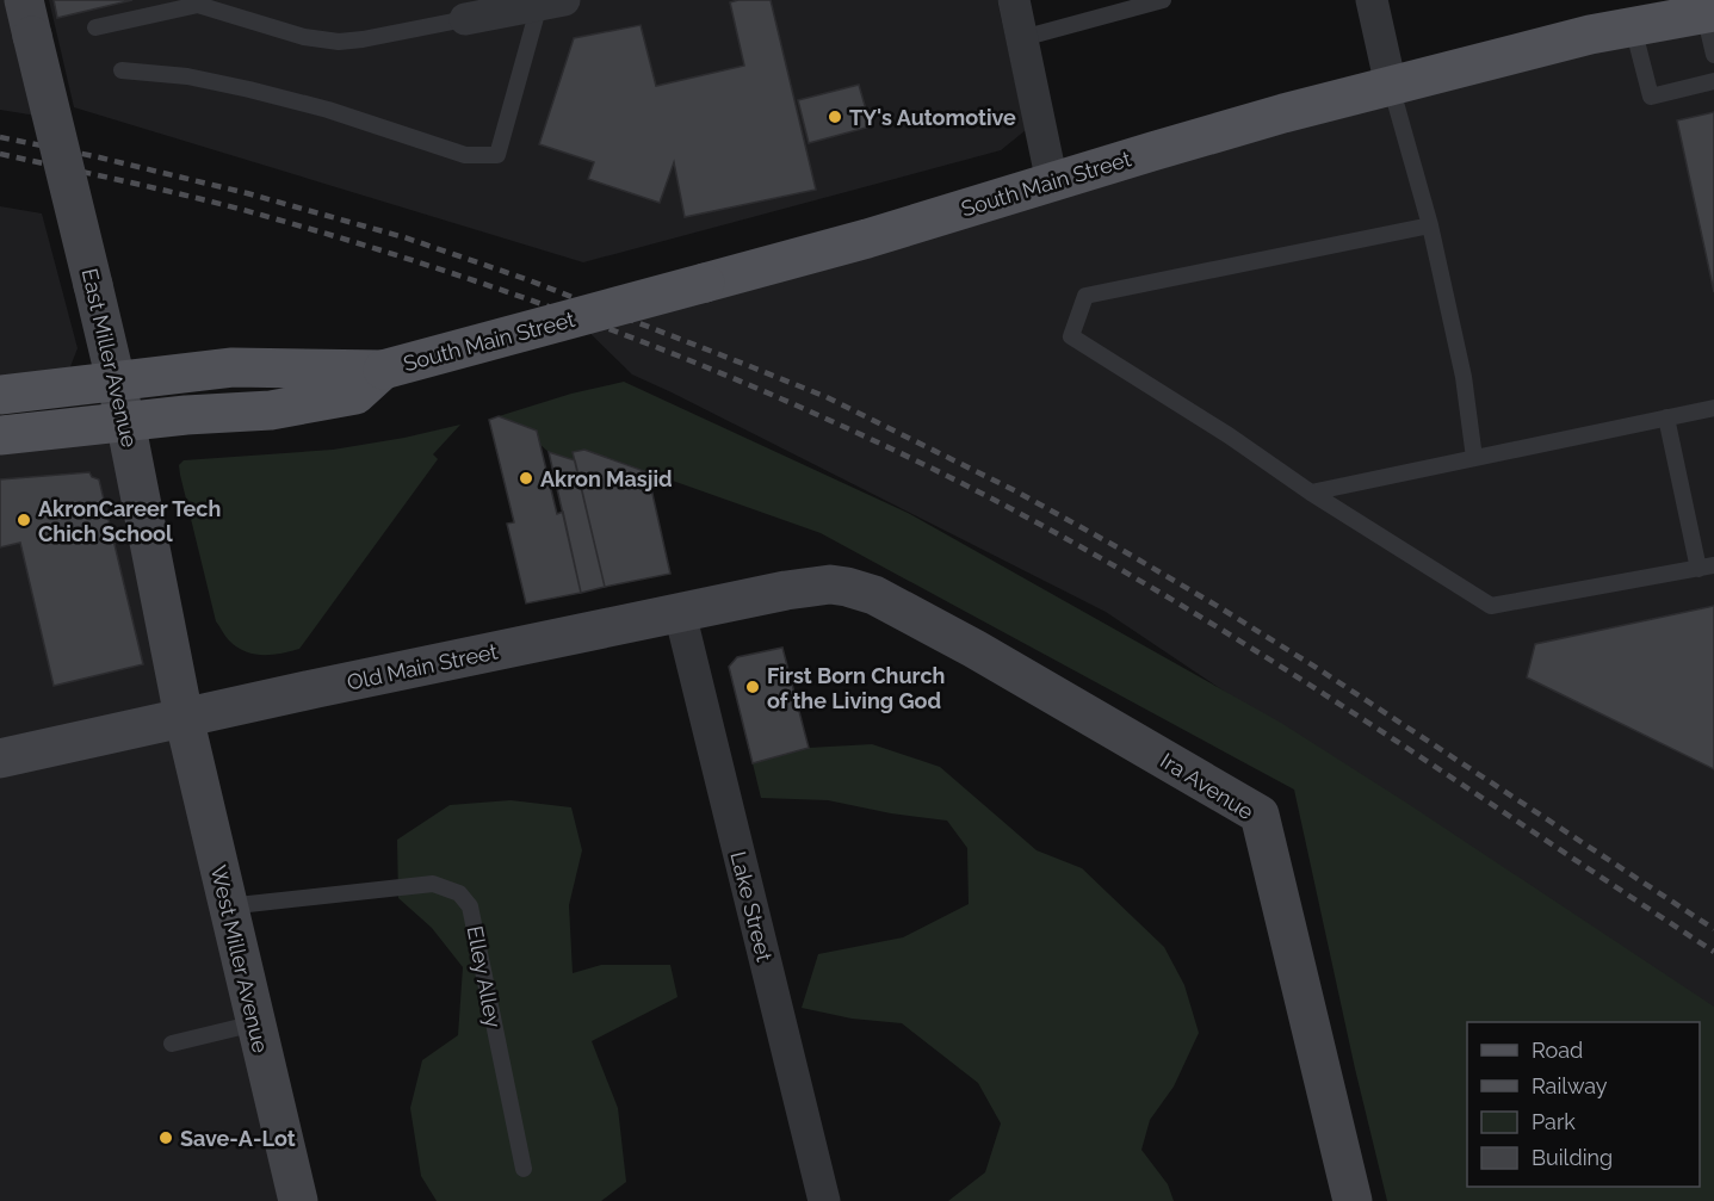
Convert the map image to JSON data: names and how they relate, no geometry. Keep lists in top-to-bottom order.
{
  "streets": {
    "main road": [
      "South Main Street",
      "East Miller Avenue",
      "Old Main Street",
      "Ira Avenue",
      "West Miller Avenue"
    ],
    "street": ["Lake Street"],
    "lane": ["Elley Alley"]
  },
  "crossings": [
    ["South Main Street", "East Miller Avenue"],
    ["East Miller Avenue", "Old Main Street"],
    ["East Miller Avenue", "West Miller Avenue"],
    ["Old Main Street", "Ira Avenue"],
    ["Old Main Street", "Lake Street"],
    ["Old Main Street", "West Miller Avenue"],
    ["West Miller Avenue", "Elley Alley"]
  ],
  "places": [
    "TY's Automotive",
    "Akron Masjid",
    "AkronCareer Tech Chich School",
    "First Born Church of the Living God",
    "Save-A-Lot"
  ],
  "legend": [
    "Road",
    "Railway",
    "Park",
    "Building"
  ]
}
